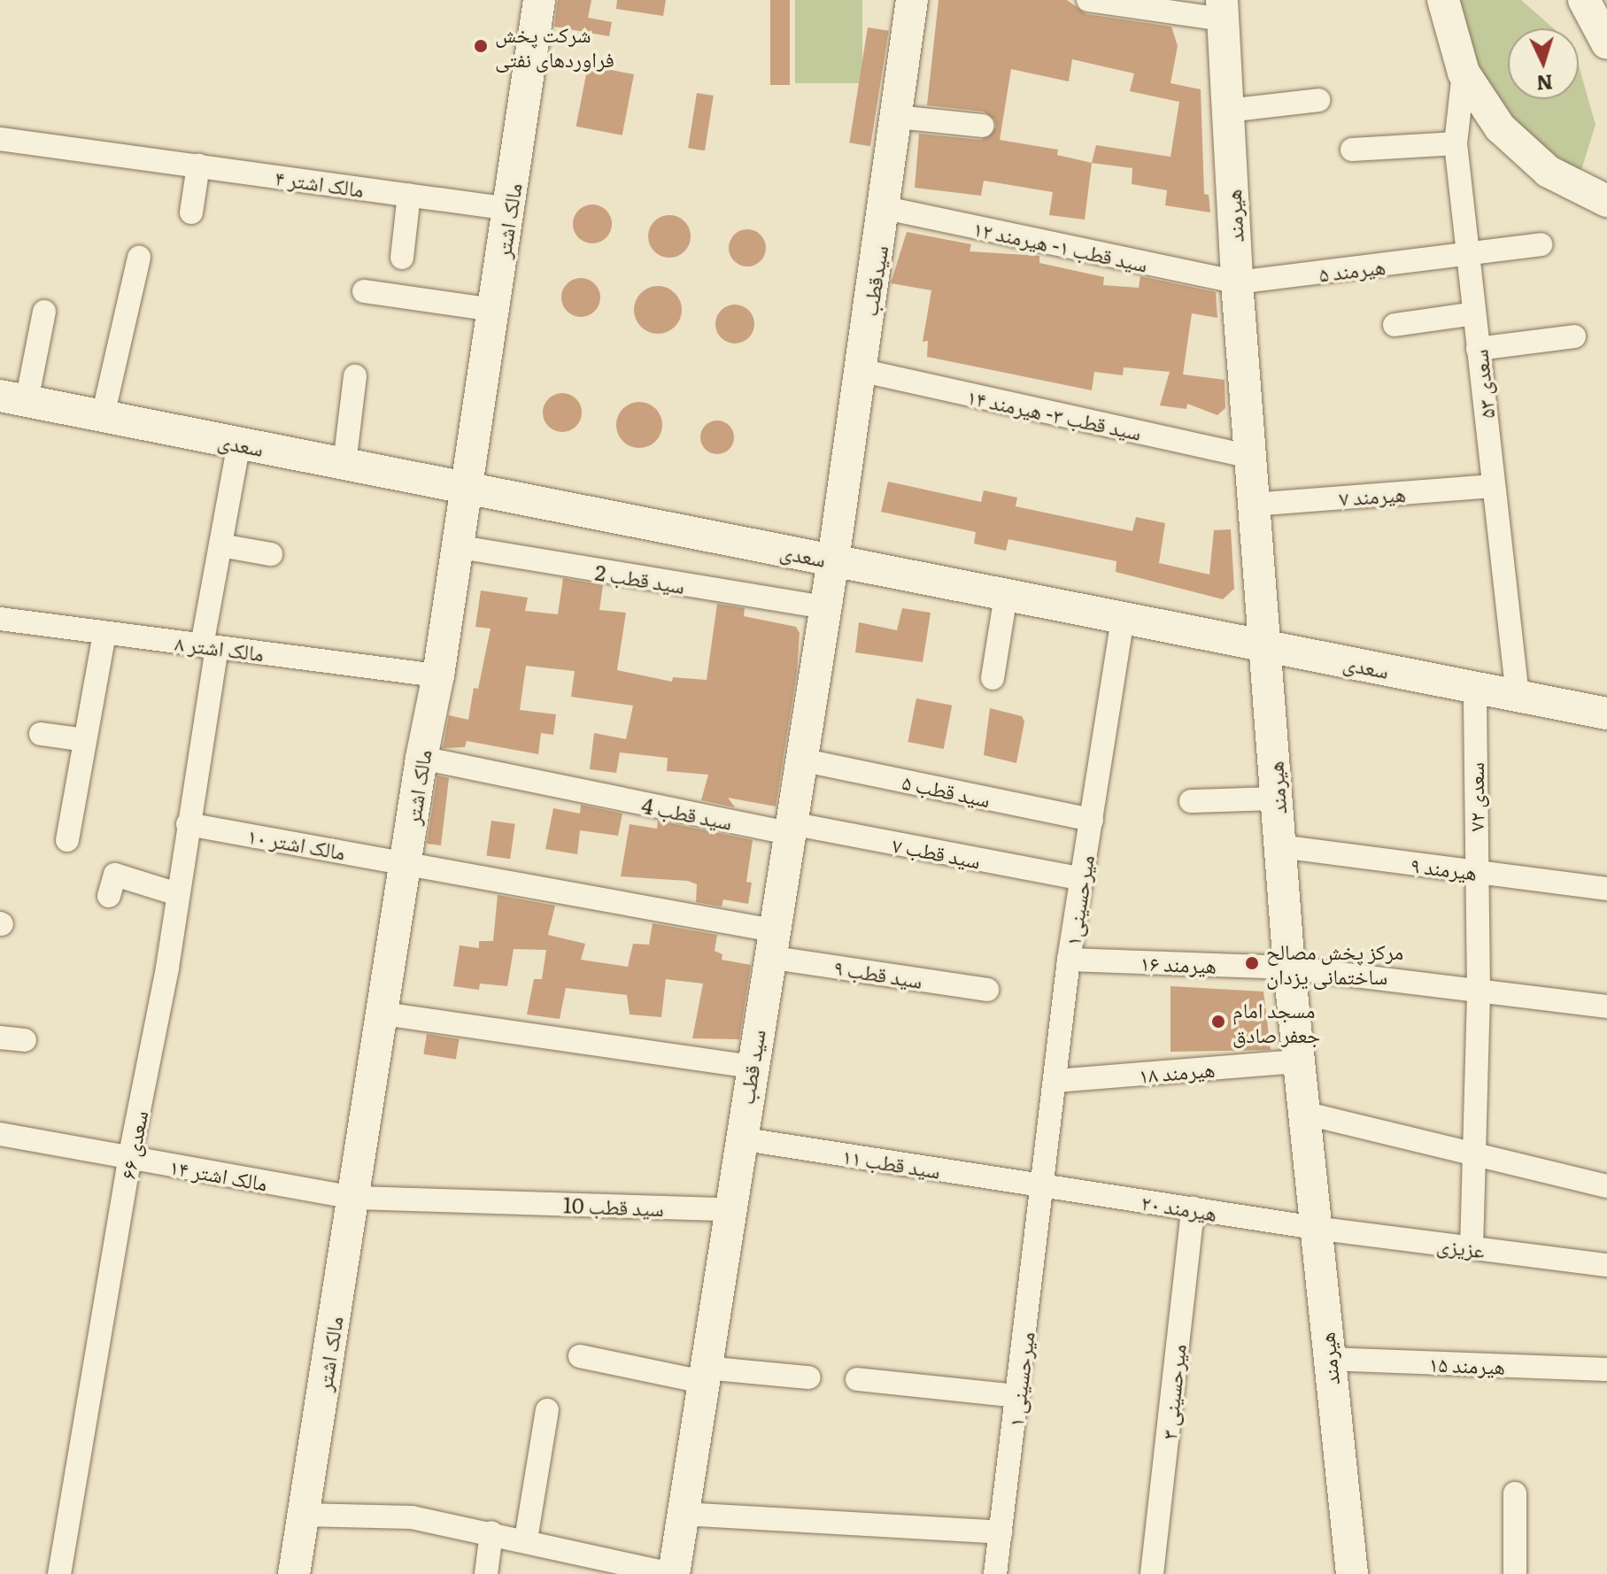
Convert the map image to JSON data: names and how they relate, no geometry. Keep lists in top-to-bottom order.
{
  "streets": {
    "main road": [
      "هیرمند",
      "مالک اشتر",
      "سیدقطب",
      "سعدی",
      "سید قطب"
    ],
    "street": [
      "مالک اشتر ۴",
      "سید قطب ۱- هیرمند ۱۲",
      "هیرمند ۵",
      "سعدی ۵۳",
      "سید قطب ۳- هیرمند ۱۴",
      "هیرمند ۷",
      "سید قطب 2",
      "مالک اشتر ۸",
      "سید قطب ۵",
      "سعدی ۷۲",
      "سید قطب 4",
      "مالک اشتر ۱۰",
      "سید قطب ۷",
      "هیرمند ۹",
      "میرحسینی۱",
      "هیرمند ۱۶",
      "سید قطب ۹",
      "هیرمند ۱۸",
      "سعدی ۶۶",
      "سید قطب ۱۱",
      "مالک اشتر ۱۴",
      "سید قطب 10",
      "هیرمند ۲۰",
      "عزیزی",
      "هیرمند ۱۵",
      "میرحسینی ۱",
      "میرحسینی ۳"
    ]
  },
  "crossings": [
    ["مالک اشتر ۴", "مالک اشتر"],
    ["هیرمند", "سید قطب ۱- هیرمند ۱۲"],
    ["هیرمند", "هیرمند ۵"],
    ["هیرمند", "سید قطب ۳- هیرمند ۱۴"],
    ["هیرمند", "سعدی"],
    ["هیرمند", "هیرمند ۷"],
    ["هیرمند", "هیرمند ۹"],
    ["هیرمند", "هیرمند ۱۶"],
    ["هیرمند", "هیرمند ۱۸"],
    ["هیرمند", "هیرمند ۲۰"],
    ["هیرمند", "عزیزی"],
    ["هیرمند", "هیرمند ۱۵"],
    ["مالک اشتر", "سعدی"],
    ["مالک اشتر", "سید قطب 2"],
    ["مالک اشتر", "مالک اشتر ۸"],
    ["مالک اشتر", "سید قطب 4"],
    ["مالک اشتر", "مالک اشتر ۱۰"],
    ["مالک اشتر", "مالک اشتر ۱۴"],
    ["سید قطب ۱- هیرمند ۱۲", "هیرمند ۵"],
    ["سید قطب ۱- هیرمند ۱۲", "سیدقطب"],
    ["هیرمند ۵", "سعدی ۵۳"],
    ["سیدقطب", "سید قطب ۳- هیرمند ۱۴"],
    ["سیدقطب", "سعدی"],
    ["سیدقطب", "سید قطب"],
    ["سعدی ۵۳", "سعدی"],
    ["سعدی ۵۳", "هیرمند ۷"],
    ["سعدی", "سعدی ۷۲"],
    ["سعدی", "میرحسینی۱"],
    ["سعدی", "سید قطب"],
    ["سید قطب 2", "سید قطب"],
    ["مالک اشتر ۸", "سعدی ۶۶"],
    ["سید قطب ۵", "میرحسینی۱"],
    ["سید قطب ۵", "سید قطب"],
    ["سعدی ۷۲", "هیرمند ۹"],
    ["سعدی ۷۲", "هیرمند ۱۶"],
    ["سعدی ۷۲", "عزیزی"],
    ["سید قطب 4", "سید قطب ۷"],
    ["سید قطب 4", "سید قطب"],
    ["مالک اشتر ۱۰", "سید قطب ۹"],
    ["مالک اشتر ۱۰", "سعدی ۶۶"],
    ["سید قطب ۷", "میرحسینی۱"],
    ["سید قطب ۷", "سید قطب"],
    ["میرحسینی۱", "هیرمند ۱۶"],
    ["میرحسینی۱", "هیرمند ۱۸"],
    ["میرحسینی۱", "سید قطب ۱۱"],
    ["میرحسینی۱", "هیرمند ۲۰"],
    ["میرحسینی۱", "میرحسینی ۱"],
    ["سید قطب ۹", "سید قطب"],
    ["سید قطب", "سید قطب ۱۱"],
    ["سید قطب", "سید قطب 10"],
    ["سعدی ۶۶", "مالک اشتر ۱۴"],
    ["سید قطب ۱۱", "هیرمند ۲۰"],
    ["سید قطب ۱۱", "میرحسینی ۱"],
    ["مالک اشتر ۱۴", "سید قطب 10"],
    ["هیرمند ۲۰", "عزیزی"],
    ["هیرمند ۲۰", "میرحسینی ۱"],
    ["هیرمند ۲۰", "میرحسینی ۳"]
  ],
  "places": ["شرکت پخش فراوردهای نفتی", "مرکز پخش مصالح ساختمانی یزدان", "مسجد امام جعفر صادق"],
  "north": "bottom"
}
